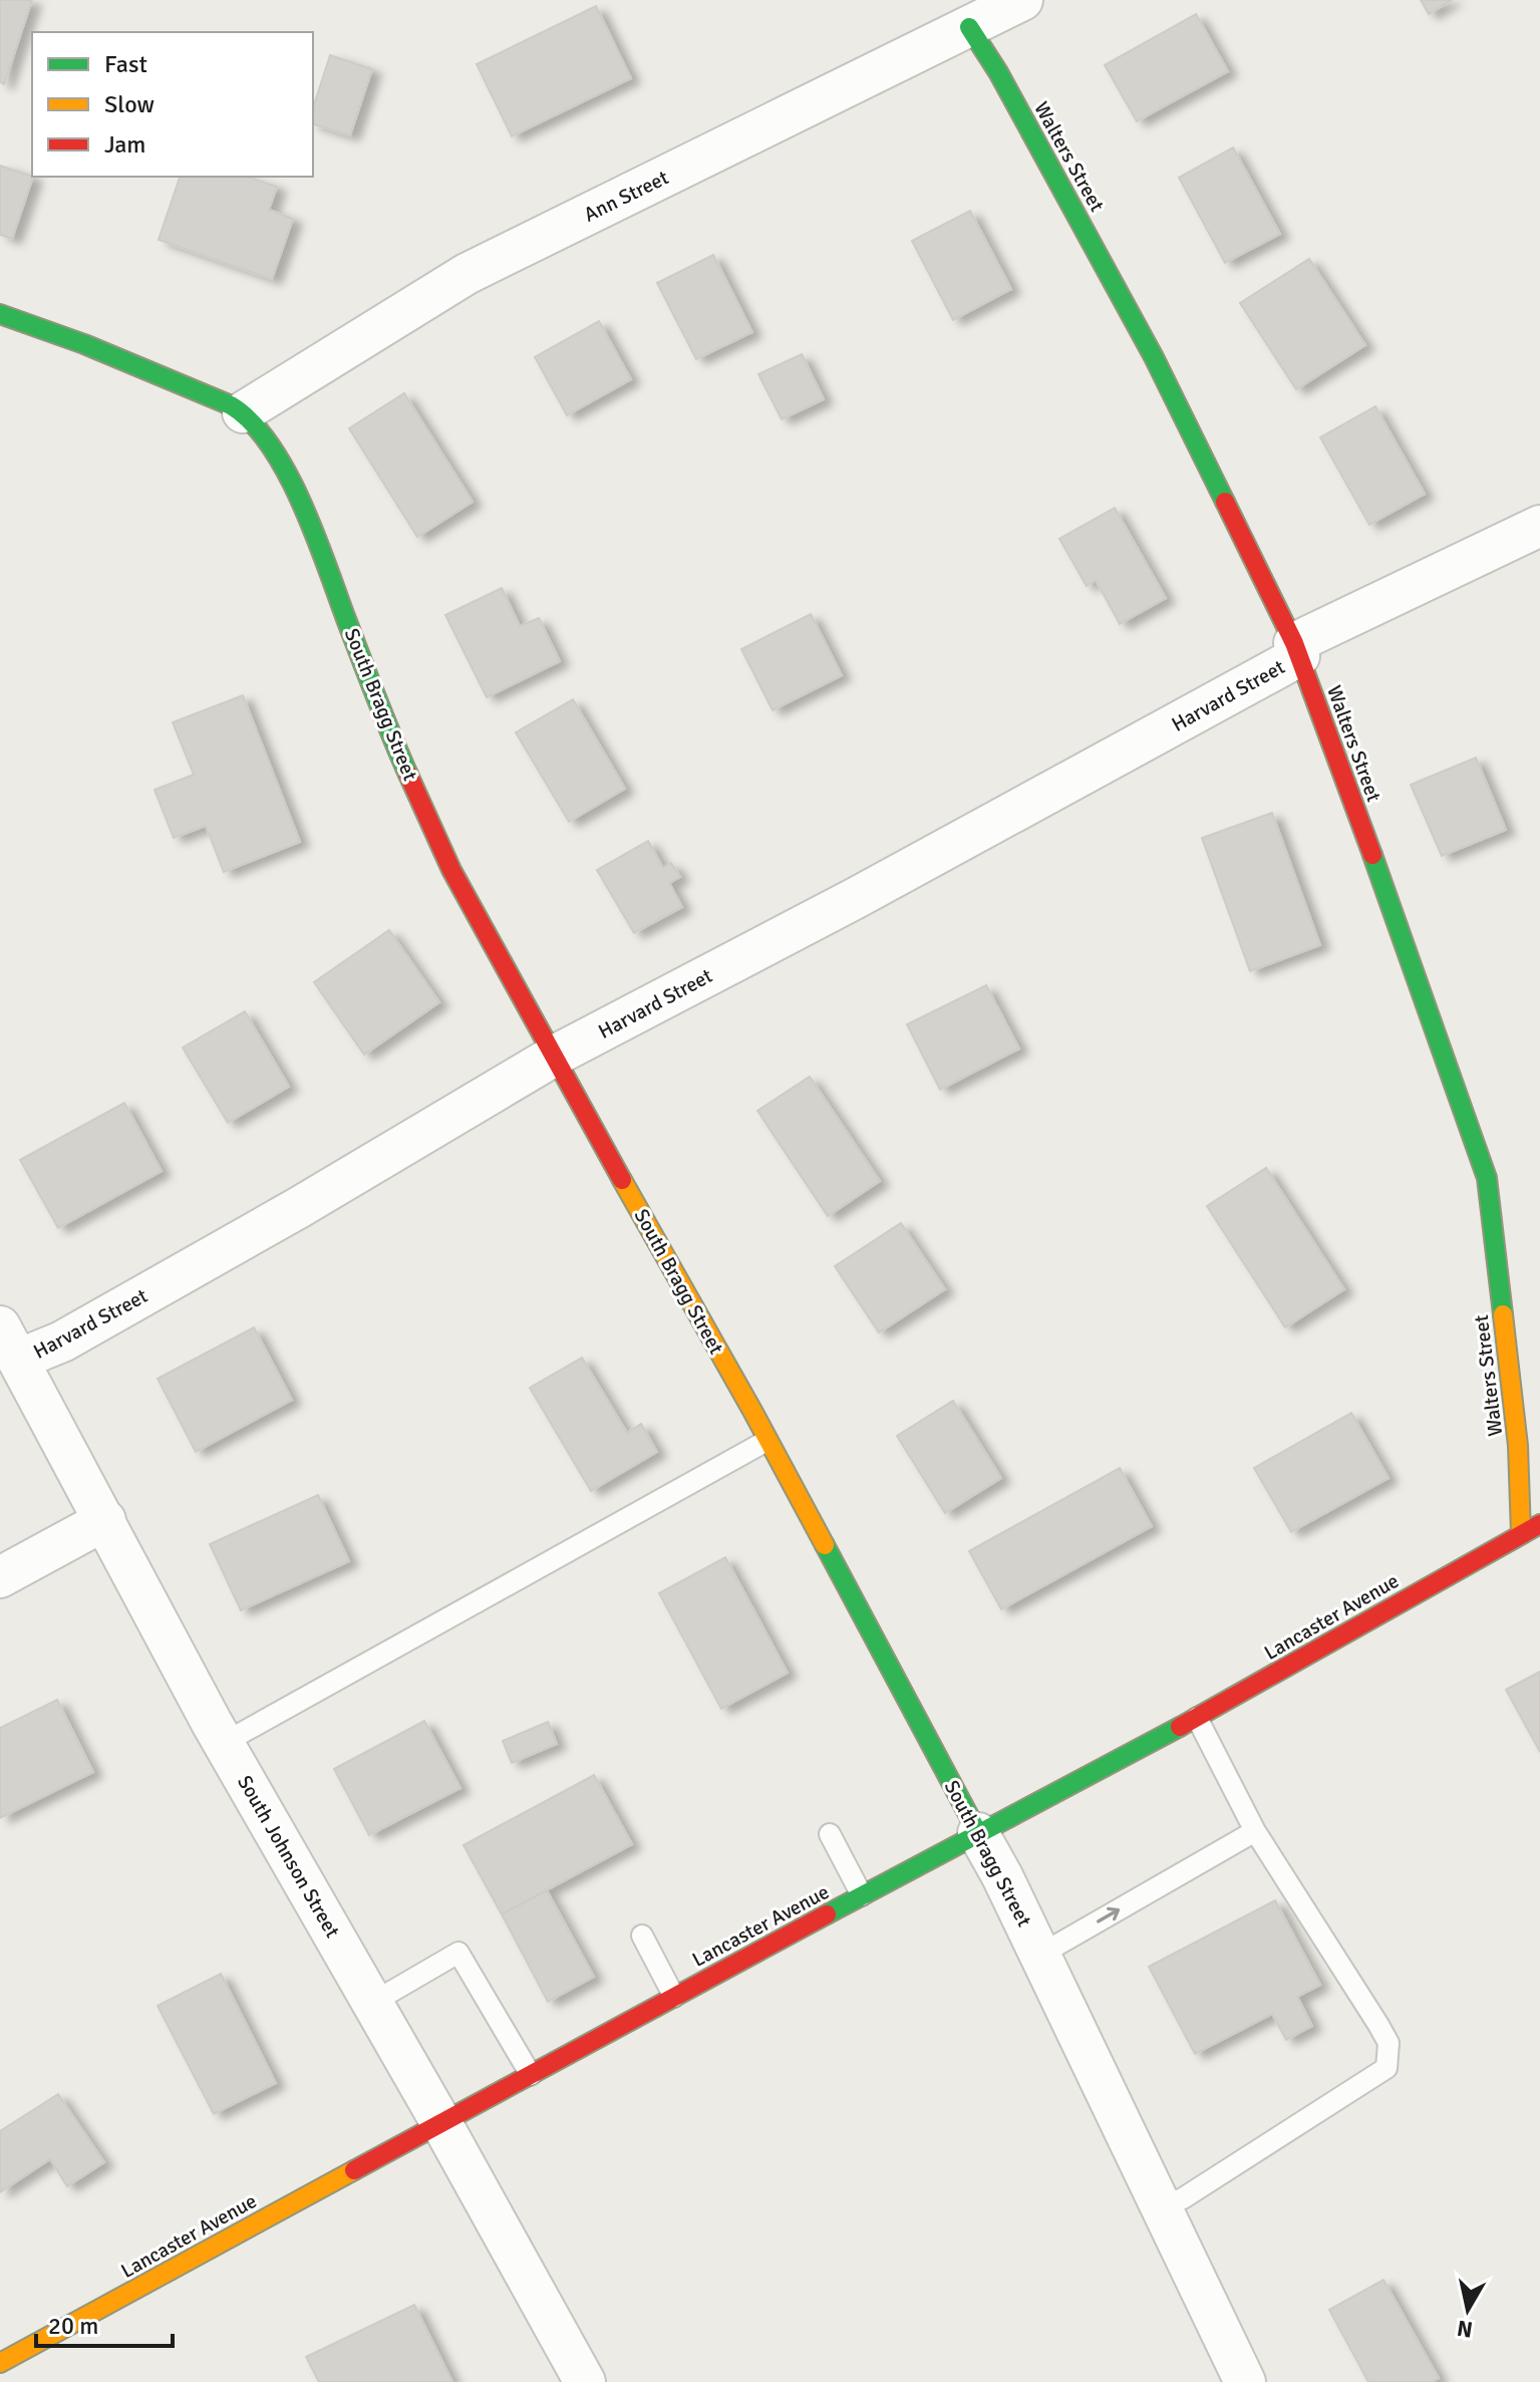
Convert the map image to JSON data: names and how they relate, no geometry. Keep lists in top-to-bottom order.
{
  "streets": {
    "street": [
      "Walters Street",
      "Ann Street",
      "Harvard Street",
      "South Bragg Street",
      "Lancaster Avenue",
      "South Johnson Street"
    ]
  },
  "crossings": [
    ["Walters Street", "Ann Street"],
    ["Walters Street", "Harvard Street"],
    ["Walters Street", "Lancaster Avenue"],
    ["Ann Street", "South Bragg Street"],
    ["Harvard Street", "South Bragg Street"],
    ["Harvard Street", "South Johnson Street"],
    ["South Bragg Street", "Lancaster Avenue"],
    ["Lancaster Avenue", "South Johnson Street"]
  ],
  "legend": ["Fast", "Slow", "Jam"],
  "scale_bar": "20 m",
  "north": "bottom"
}
